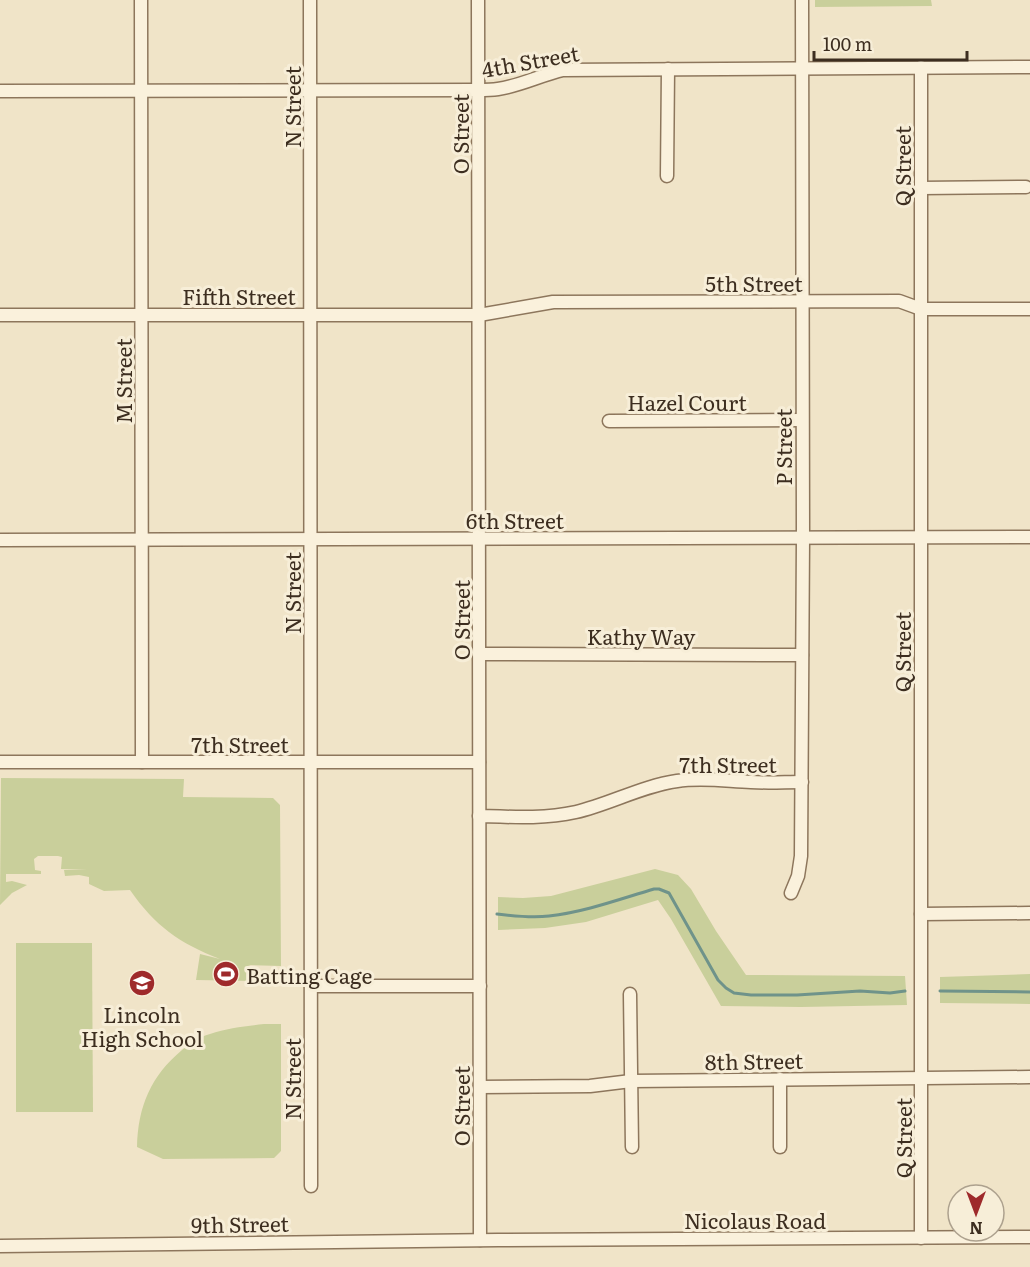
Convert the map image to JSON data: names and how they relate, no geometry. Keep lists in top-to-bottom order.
{
  "streets": {
    "street": [
      "4th Street",
      "N Street",
      "O Street",
      "Q Street",
      "5th Street",
      "Fifth Street",
      "M Street",
      "Hazel Court",
      "P Street",
      "6th Street",
      "Kathy Way",
      "7th Street",
      "8th Street",
      "Nicolaus Road",
      "9th Street"
    ]
  },
  "crossings": [
    ["4th Street", "N Street"],
    ["4th Street", "O Street"],
    ["4th Street", "Q Street"],
    ["4th Street", "M Street"],
    ["4th Street", "P Street"],
    ["N Street", "Fifth Street"],
    ["N Street", "6th Street"],
    ["N Street", "7th Street"],
    ["O Street", "5th Street"],
    ["O Street", "Fifth Street"],
    ["O Street", "6th Street"],
    ["O Street", "Kathy Way"],
    ["O Street", "7th Street"],
    ["O Street", "8th Street"],
    ["O Street", "Nicolaus Road"],
    ["O Street", "9th Street"],
    ["Q Street", "5th Street"],
    ["Q Street", "6th Street"],
    ["Q Street", "8th Street"],
    ["Q Street", "Nicolaus Road"],
    ["5th Street", "Fifth Street"],
    ["5th Street", "P Street"],
    ["Fifth Street", "M Street"],
    ["M Street", "6th Street"],
    ["M Street", "7th Street"],
    ["Hazel Court", "P Street"],
    ["P Street", "6th Street"],
    ["P Street", "Kathy Way"],
    ["P Street", "7th Street"],
    ["Nicolaus Road", "9th Street"]
  ],
  "places": {
    "sports": ["Batting Cage"],
    "school or university": ["Lincoln High School"]
  },
  "scale_bar": "100 m",
  "north": "bottom"
}
